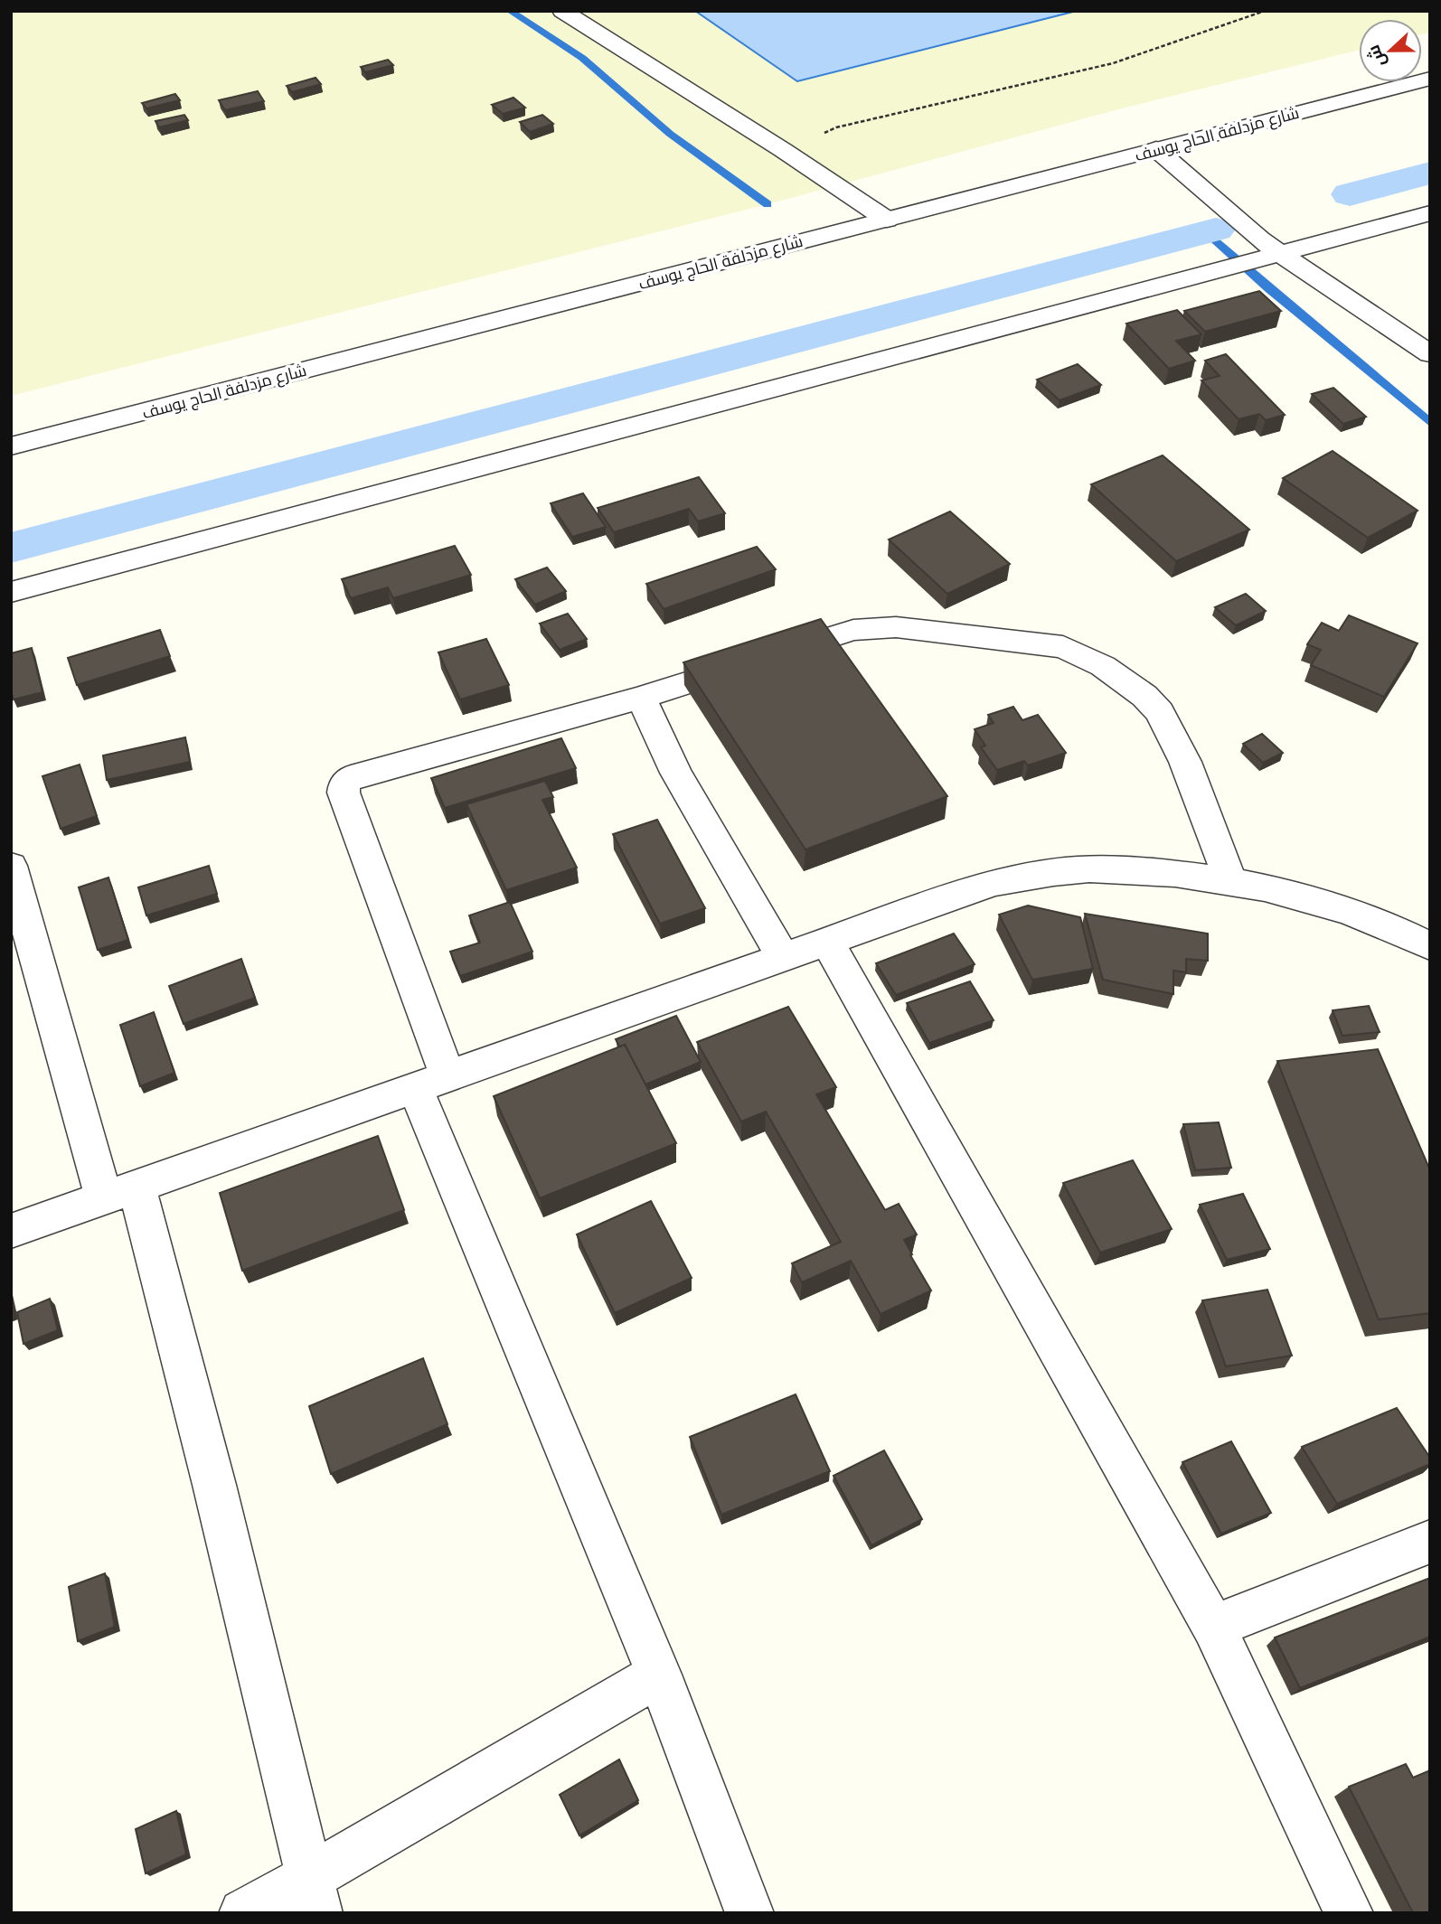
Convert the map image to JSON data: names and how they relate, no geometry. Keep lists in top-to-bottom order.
{
  "streets": {
    "street": ["شارع مزدلفة الحاج يوسف"]
  },
  "north": "left"
}
